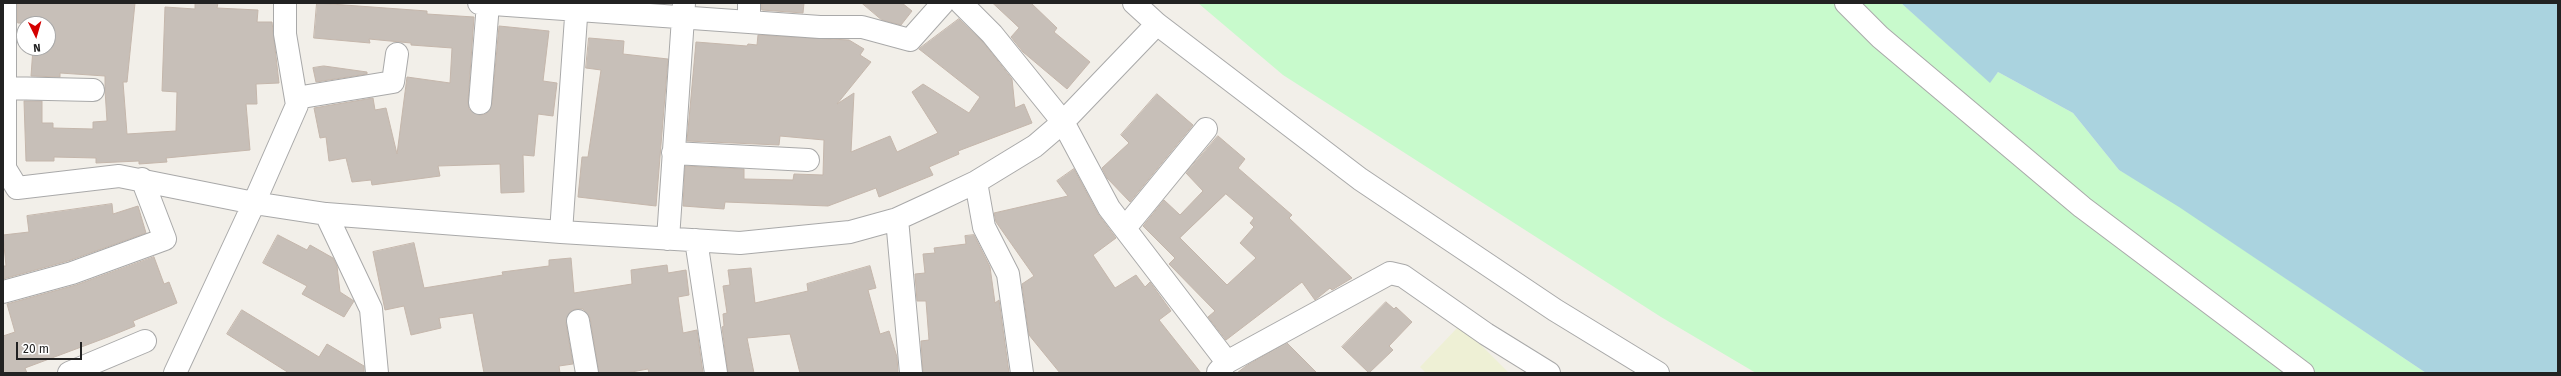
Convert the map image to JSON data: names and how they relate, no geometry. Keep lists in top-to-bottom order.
{
  "scale_bar": "20 m",
  "north": "bottom"
}
